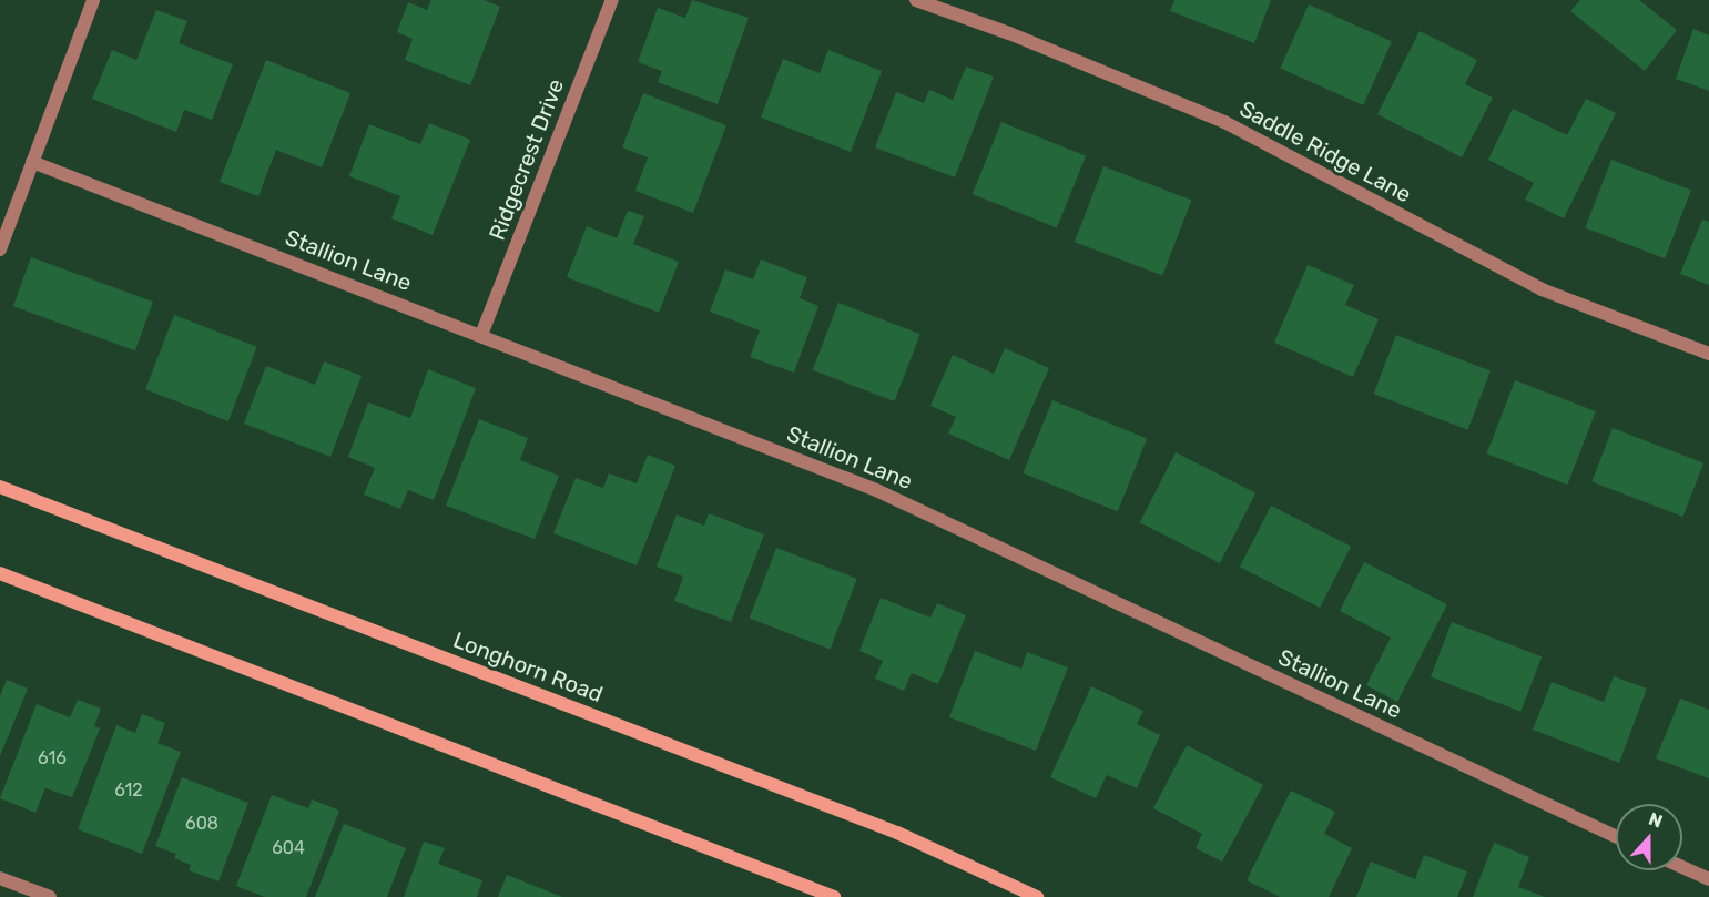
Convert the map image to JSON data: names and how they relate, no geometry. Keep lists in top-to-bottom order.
{
  "streets": {
    "main road": ["Longhorn Road"],
    "street": ["Saddle Ridge Lane", "Ridgecrest Drive", "Stallion Lane"]
  },
  "crossings": [
    ["Ridgecrest Drive", "Stallion Lane"]
  ],
  "house_numbers": [
    "616",
    "612",
    "608",
    "604"
  ],
  "north": "top"
}
